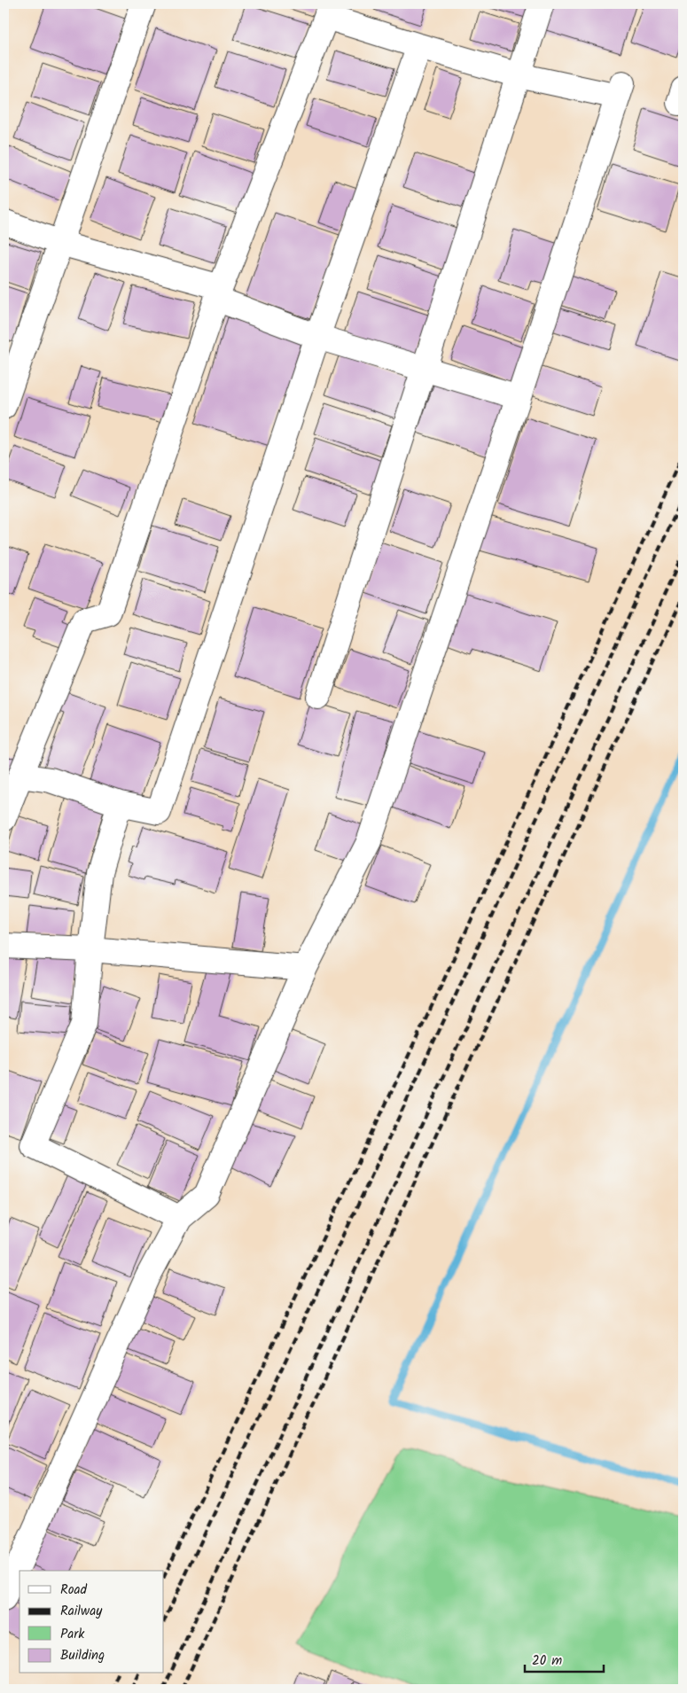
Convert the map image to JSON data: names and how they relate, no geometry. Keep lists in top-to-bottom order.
{
  "legend": [
    "Road",
    "Railway",
    "Park",
    "Building"
  ],
  "scale_bar": "20 m"
}
